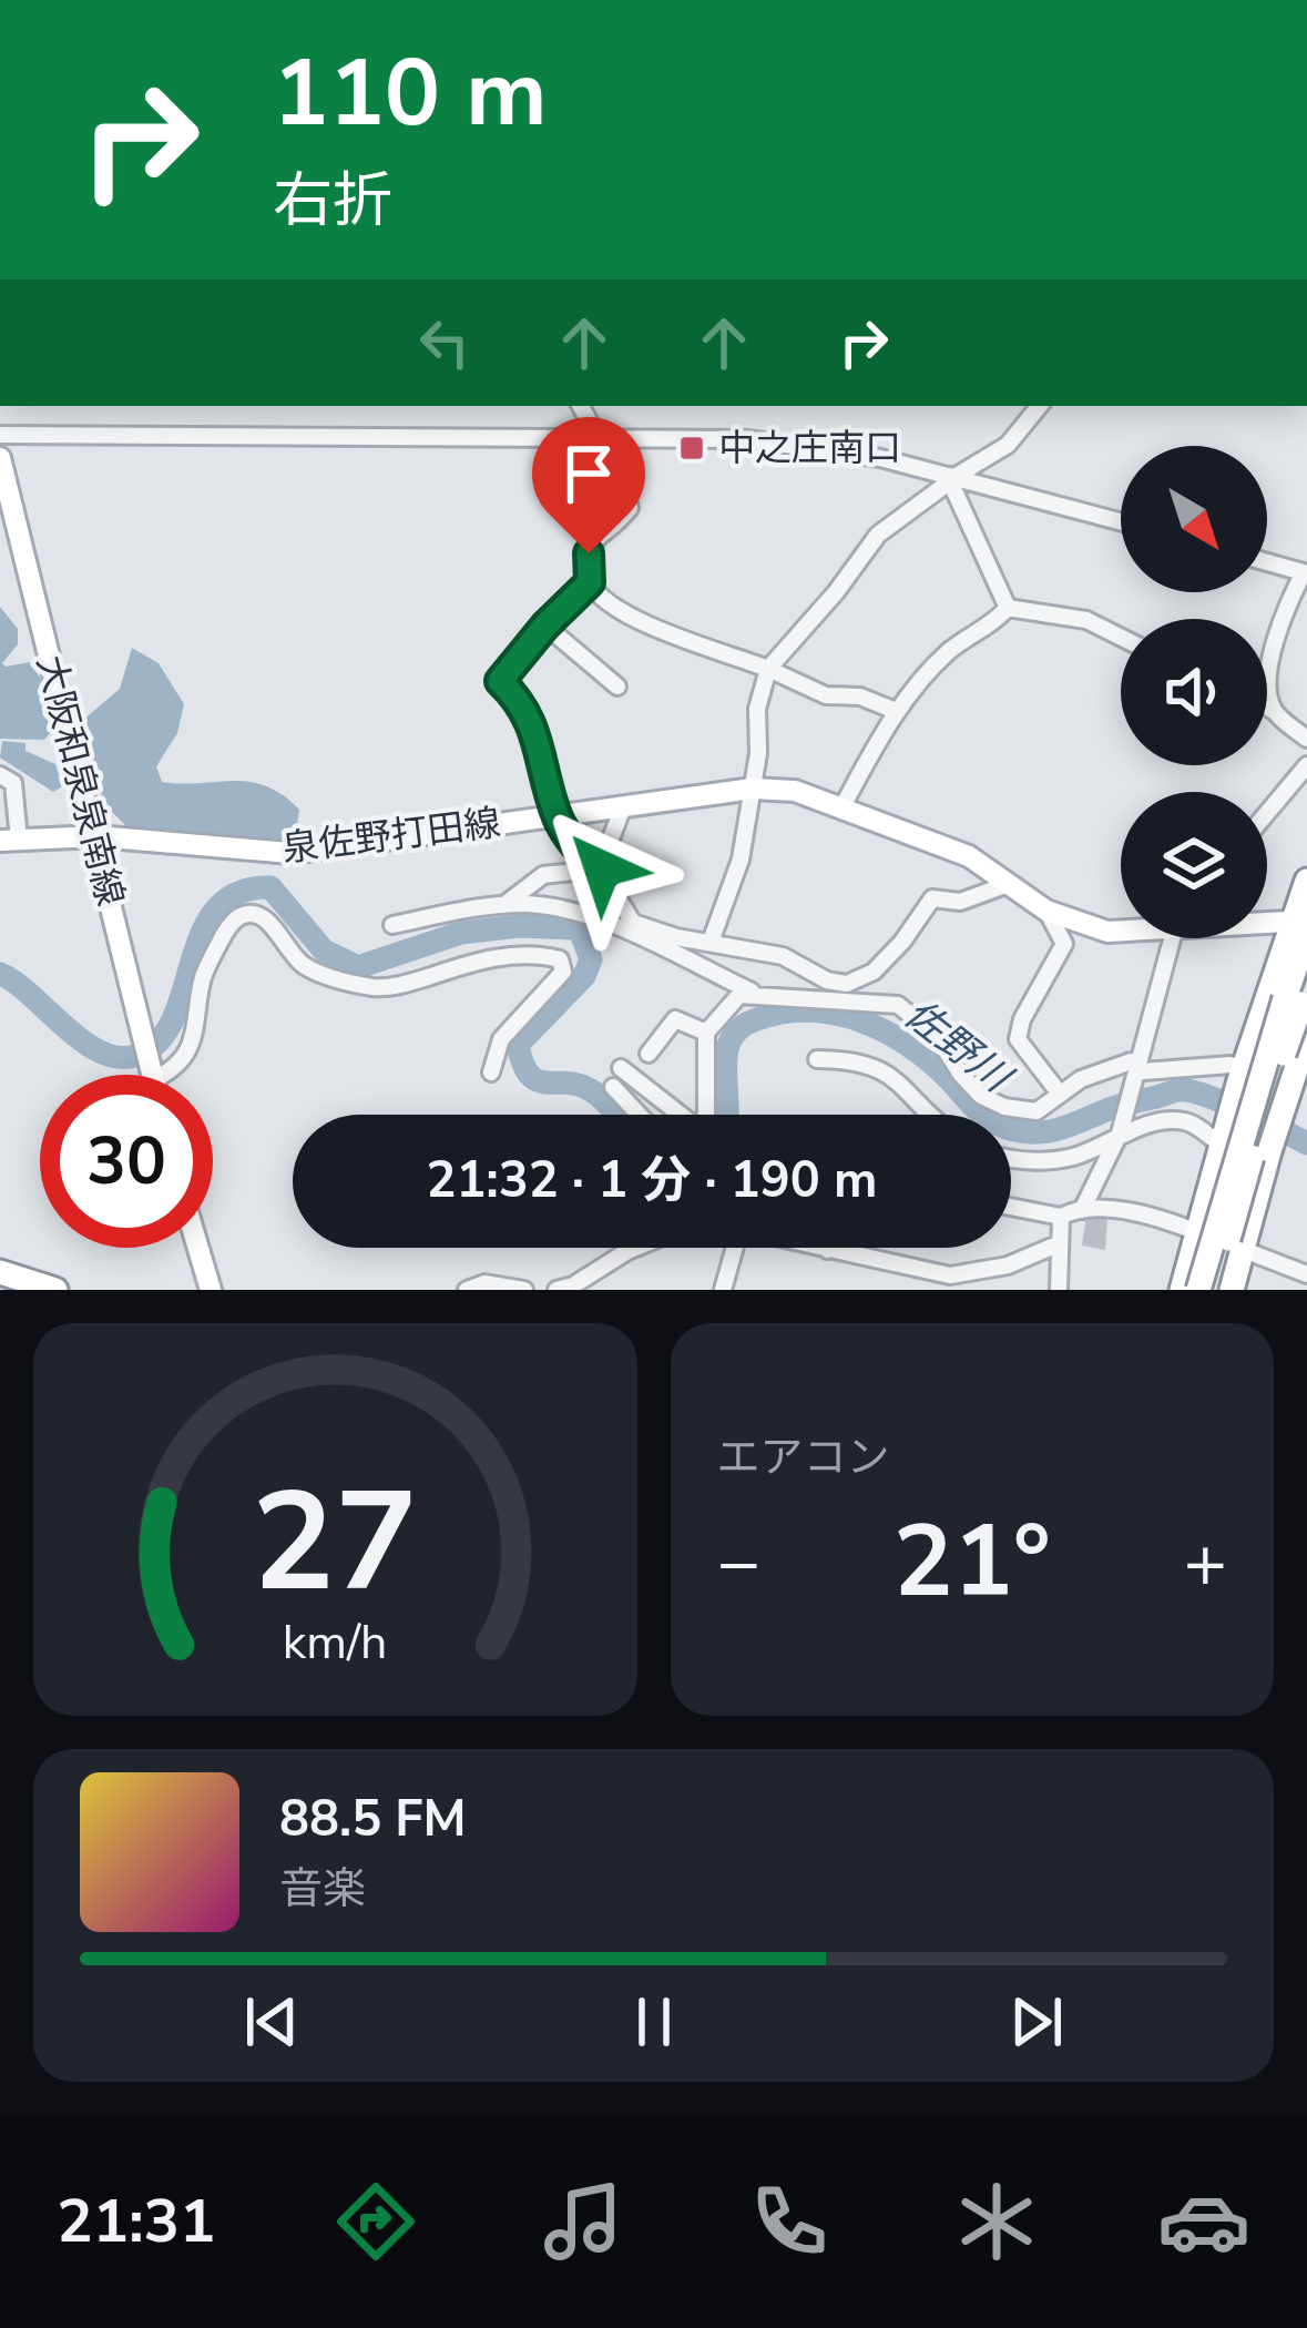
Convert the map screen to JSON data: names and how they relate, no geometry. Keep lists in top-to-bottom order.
{
  "streets": {
    "main road": ["大阪和泉泉南線", "泉佐野打田線"]
  },
  "crossings": [
    ["大阪和泉泉南線", "泉佐野打田線"]
  ],
  "water": ["佐野川"],
  "places": {
    "transit": ["中之庄南口"]
  },
  "north": "bottom right",
  "page": {
    "turn": ["110 m", "右折"],
    "limit": "30",
    "trip": "21:32 · 1 分 · 190 m",
    "tile": "エアコン",
    "heat": ["−", "21°", "+"],
    "song": ["88.5 FM", "音楽"],
    "tabs": "21:31",
    "gauge": ["27", "km/h"]
  }
}
